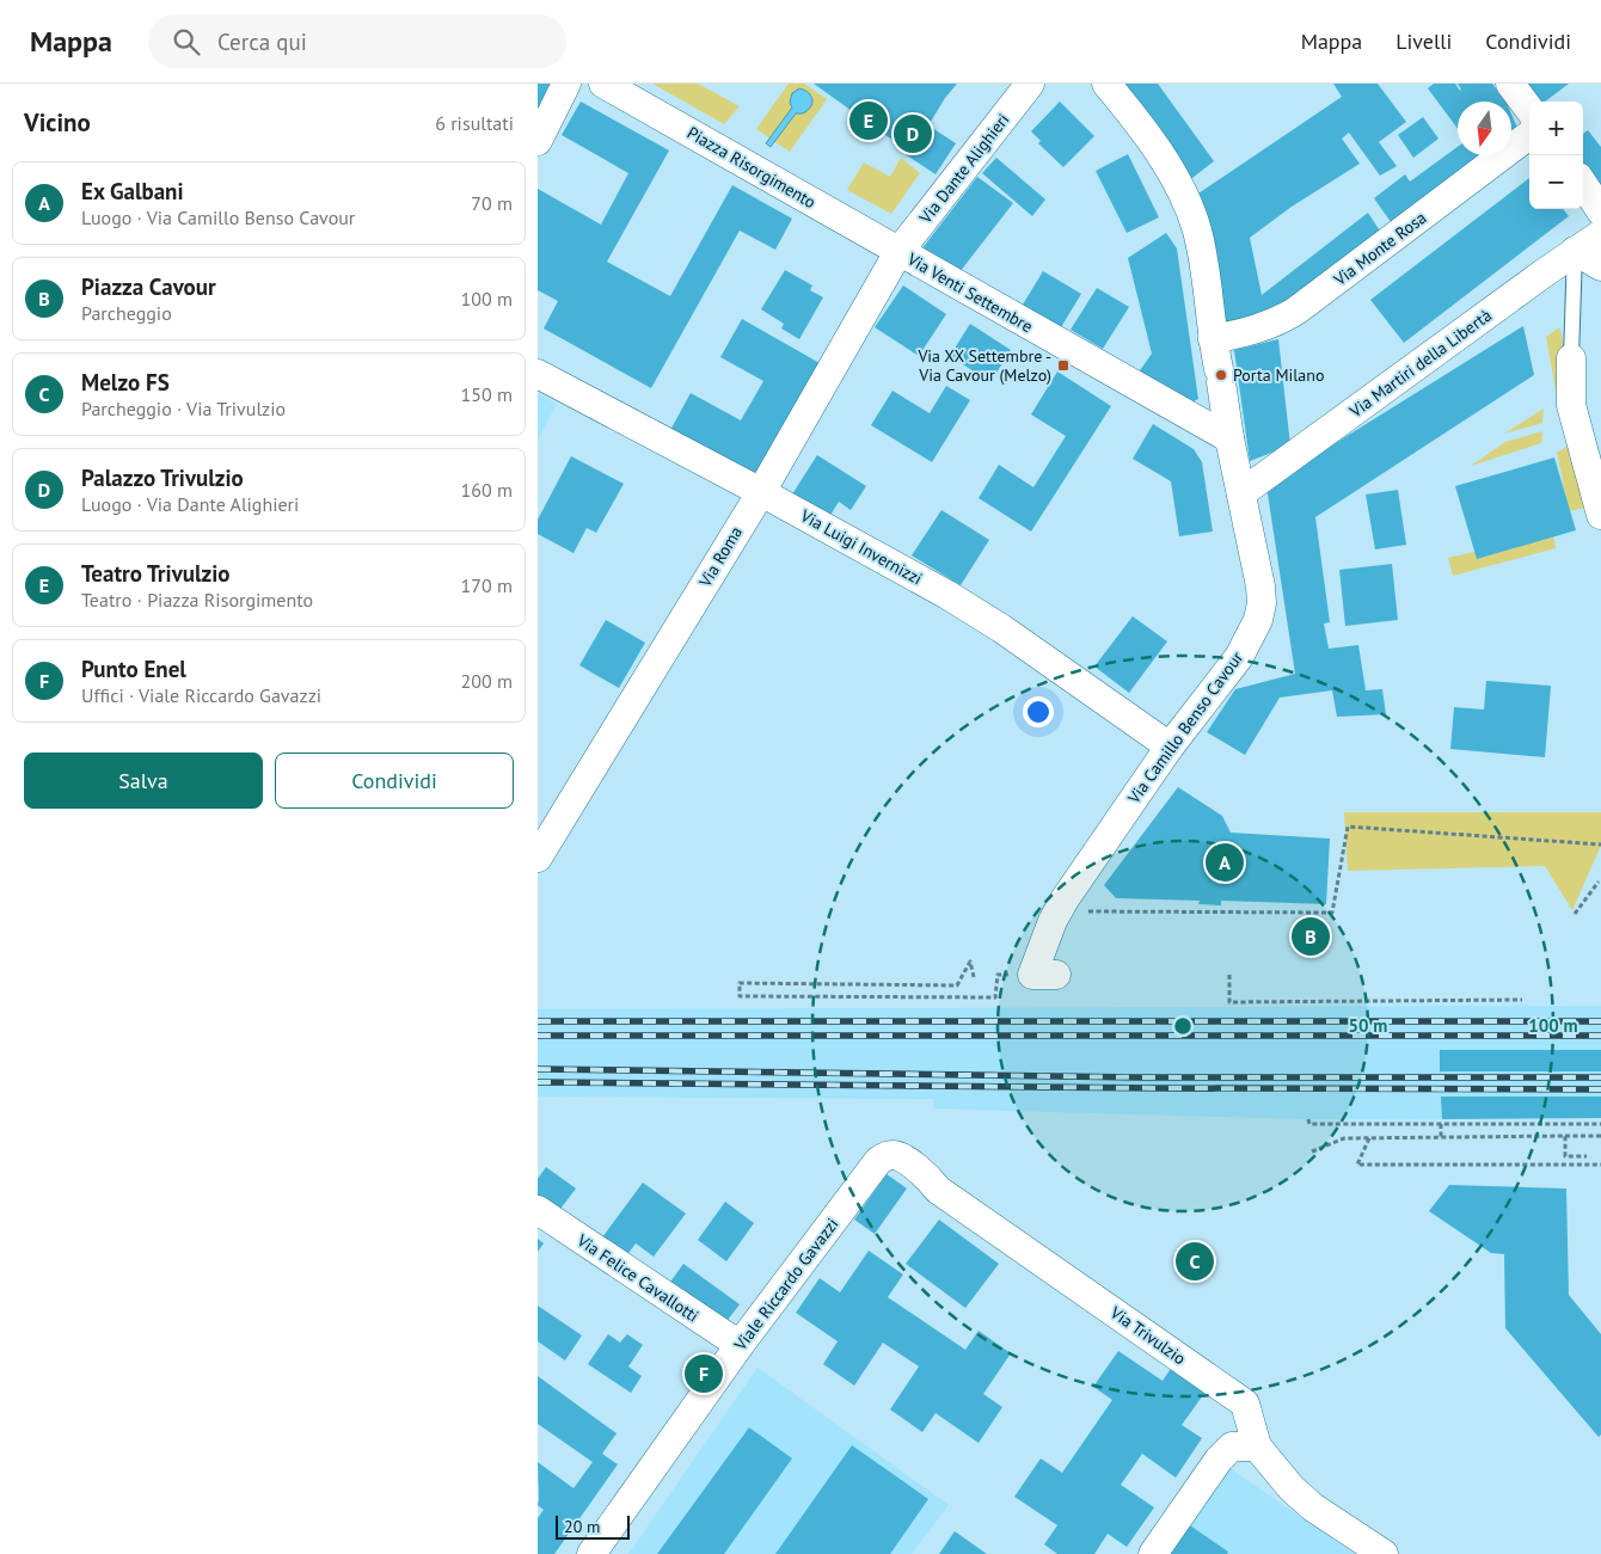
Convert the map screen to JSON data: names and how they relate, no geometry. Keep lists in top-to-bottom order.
{
  "streets": {
    "street": [
      "Piazza Risorgimento",
      "Via Dante Alighieri",
      "Via Monte Rosa",
      "Via Venti Settembre",
      "Via Martiri della Libertà",
      "Via Luigi Invernizzi",
      "Via Roma",
      "Via Camillo Benso Cavour",
      "Via Felice Cavallotti",
      "Viale Riccardo Gavazzi",
      "Via Trivulzio"
    ]
  },
  "crossings": [
    ["Piazza Risorgimento", "Via Dante Alighieri"],
    ["Piazza Risorgimento", "Via Venti Settembre"],
    ["Piazza Risorgimento", "Via Roma"],
    ["Via Dante Alighieri", "Via Venti Settembre"],
    ["Via Dante Alighieri", "Via Roma"],
    ["Via Monte Rosa", "Via Camillo Benso Cavour"],
    ["Via Venti Settembre", "Via Roma"],
    ["Via Venti Settembre", "Via Camillo Benso Cavour"],
    ["Via Martiri della Libertà", "Via Camillo Benso Cavour"],
    ["Via Luigi Invernizzi", "Via Roma"],
    ["Via Luigi Invernizzi", "Via Camillo Benso Cavour"],
    ["Via Felice Cavallotti", "Viale Riccardo Gavazzi"],
    ["Viale Riccardo Gavazzi", "Via Trivulzio"]
  ],
  "places": {
    "transit": ["Via XX Settembre - Via Cavour (Melzo)"],
    "other": ["Porta Milano"]
  },
  "scale_bar": "20 m",
  "north": "bottom",
  "page": {
    "header": "Mappa",
    "search": "Cerca qui",
    "nav": ["Mappa", "Livelli", "Condividi"],
    "heading": ["Vicino", "6 risultati"],
    "pins": [
      "E",
      "D",
      "A",
      "B",
      "C",
      "F"
    ],
    "map_buttons": ["+", "−"],
    "list": [
      {
        "mark": "A",
        "name": "Ex Galbani",
        "note": "Luogo · Via Camillo Benso Cavour",
        "value": "70 m"
      },
      {
        "mark": "B",
        "name": "Piazza Cavour",
        "note": "Parcheggio",
        "value": "100 m"
      },
      {
        "mark": "C",
        "name": "Melzo FS",
        "note": "Parcheggio · Via Trivulzio",
        "value": "150 m"
      },
      {
        "mark": "D",
        "name": "Palazzo Trivulzio",
        "note": "Luogo · Via Dante Alighieri",
        "value": "160 m"
      },
      {
        "mark": "E",
        "name": "Teatro Trivulzio",
        "note": "Teatro · Piazza Risorgimento",
        "value": "170 m"
      },
      {
        "mark": "F",
        "name": "Punto Enel",
        "note": "Uffici · Viale Riccardo Gavazzi",
        "value": "200 m"
      }
    ],
    "buttons": ["Salva", "Condividi"],
    "scale": "20 m"
  },
  "rings": ["50 m", "100 m"]
}
